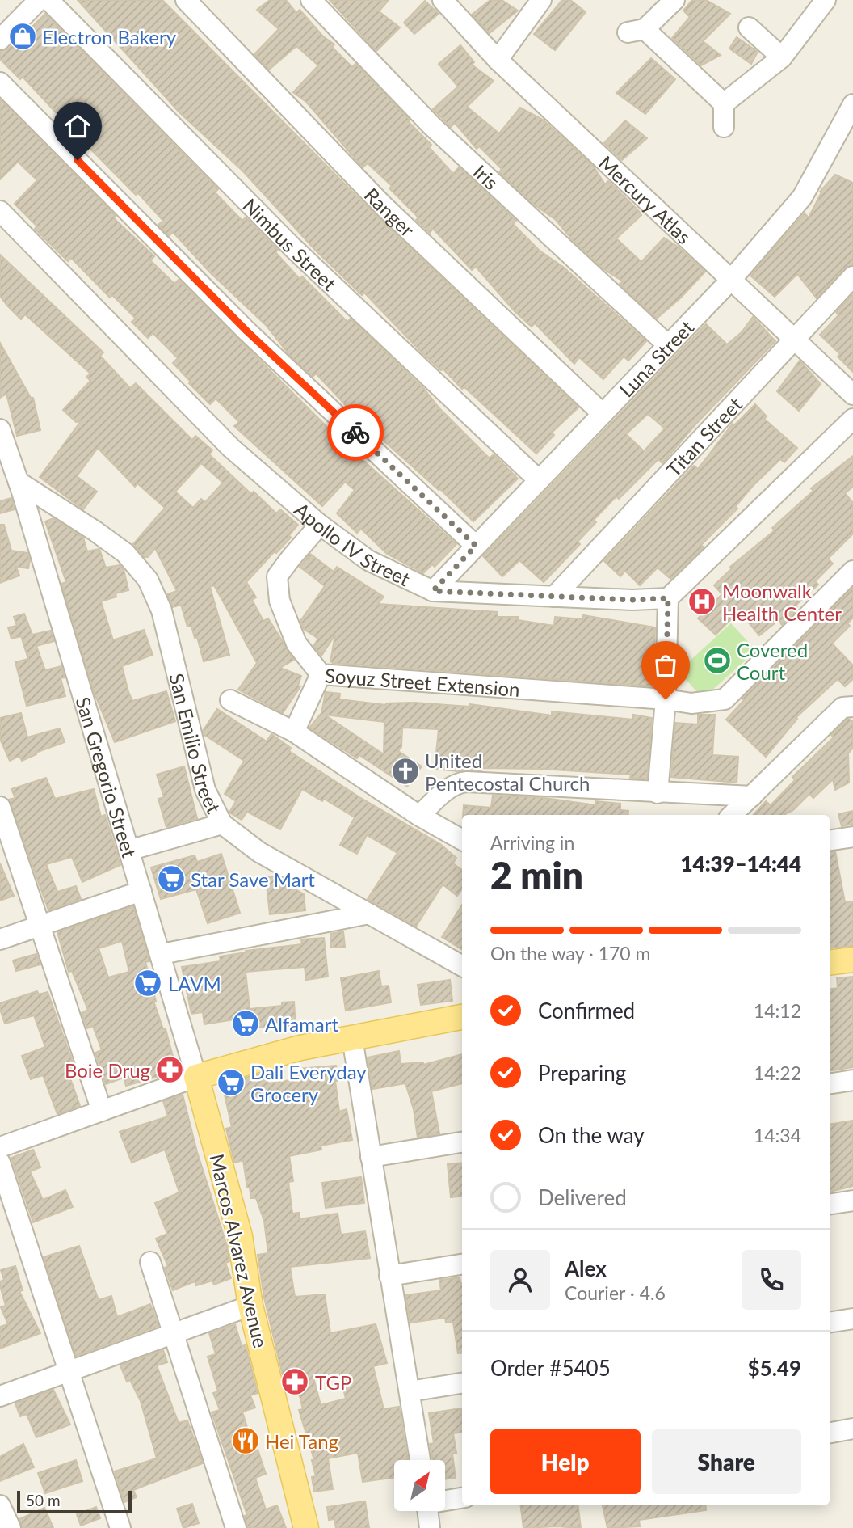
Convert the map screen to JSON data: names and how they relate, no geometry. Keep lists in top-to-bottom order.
{
  "streets": {
    "main road": ["Marcos Alvarez Avenue"],
    "street": [
      "Iris",
      "Mercury Atlas",
      "Ranger",
      "Nimbus Street",
      "Luna Street",
      "Titan Street",
      "Apollo IV Street",
      "Soyuz Street Extension",
      "San Emilio Street",
      "San Gregorio Street"
    ]
  },
  "crossings": [
    ["Iris", "Luna Street"],
    ["Mercury Atlas", "Luna Street"],
    ["Mercury Atlas", "Titan Street"],
    ["Ranger", "Luna Street"],
    ["Nimbus Street", "Luna Street"],
    ["Luna Street", "Apollo IV Street"],
    ["Titan Street", "Apollo IV Street"],
    ["Apollo IV Street", "Soyuz Street Extension"],
    ["San Emilio Street", "San Gregorio Street"],
    ["San Gregorio Street", "Marcos Alvarez Avenue"]
  ],
  "places": {
    "shop": ["Electron Bakery"],
    "hospital": ["Moonwalk Health Center"],
    "sports": ["Covered Court"],
    "church": ["United Pentecostal Church"],
    "supermarket": [
      "Star Save Mart",
      "LAVM",
      "Alfamart",
      "Dali Everyday Grocery"
    ],
    "pharmacy": ["Boie Drug", "TGP"],
    "restaurant": ["Hei Tang"]
  },
  "scale_bar": "50 m",
  "north": "top right",
  "page": {
    "heading": ["2 min", "Arriving in", "14:39–14:44"],
    "panel": [
      "Alex",
      "Courier · 4.6",
      "Order #5405",
      "$5.49"
    ],
    "bar": "On the way · 170 m",
    "list": [
      ["Confirmed", "14:12"],
      ["Preparing", "14:22"],
      ["On the way", "14:34"],
      "Delivered"
    ],
    "buttons": ["Help", "Share"],
    "scale": "50 m"
  }
}
